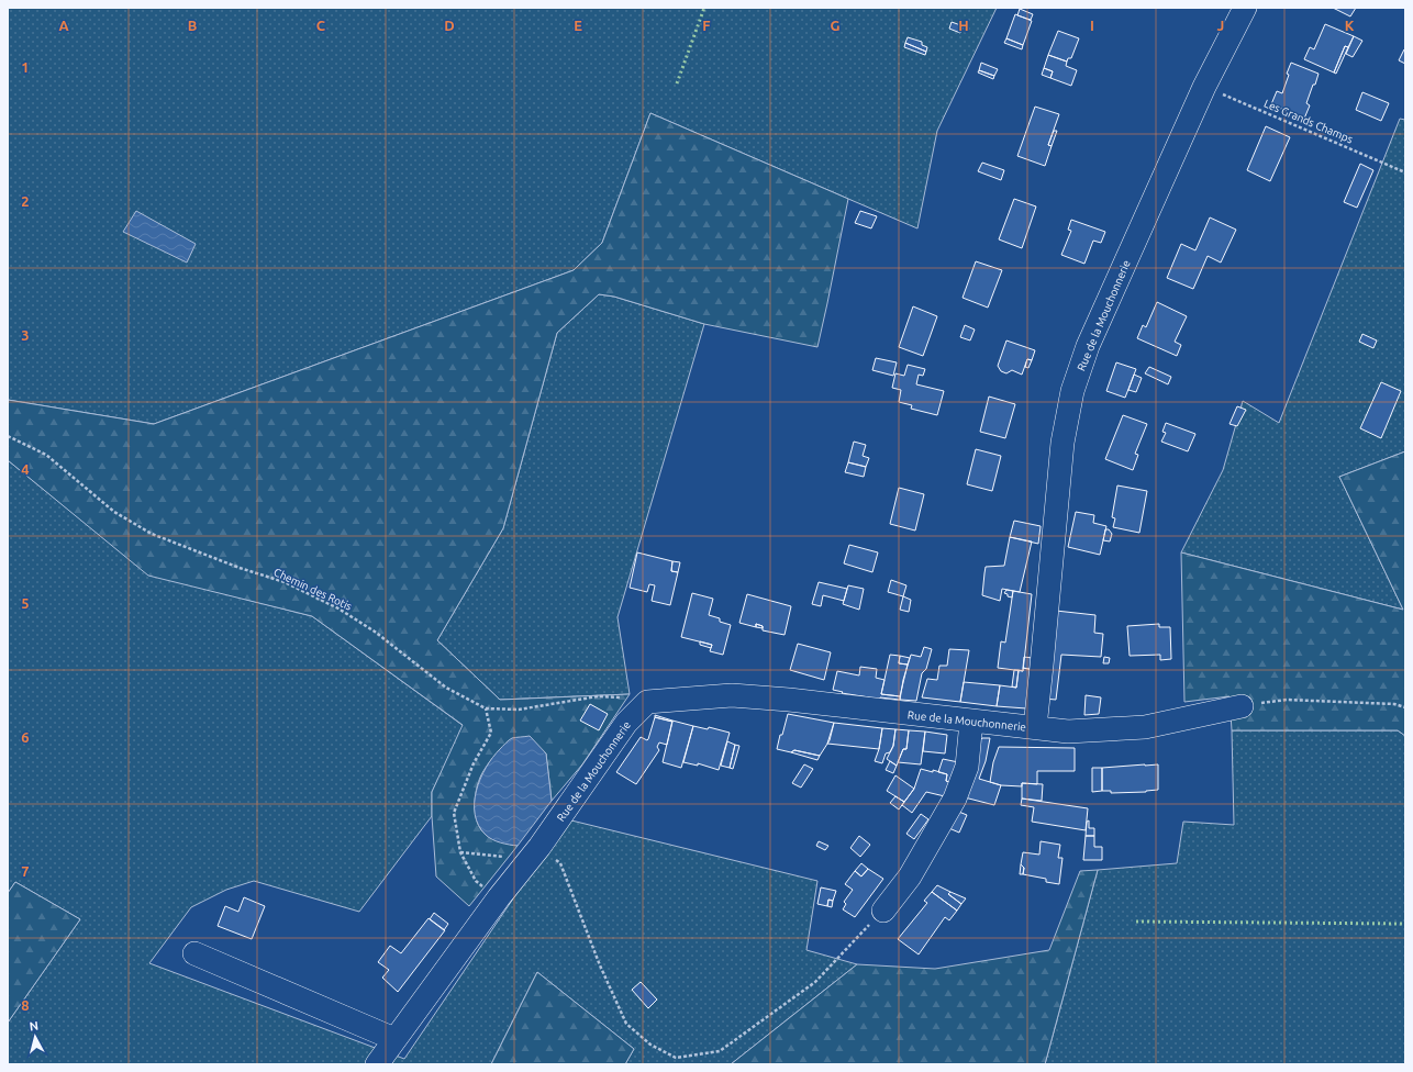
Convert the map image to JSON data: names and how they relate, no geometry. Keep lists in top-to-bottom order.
{
  "streets": {
    "street": ["Rue de la Mouchonnerie"],
    "path": ["Les Grands Champs", "Chemin des Rotis"]
  },
  "crossings": [
    ["Les Grands Champs", "Rue de la Mouchonnerie"],
    ["Rue de la Mouchonnerie", "Chemin des Rotis"]
  ],
  "north": "top",
  "grid": {
    "columns": [
      "A",
      "B",
      "C",
      "D",
      "E",
      "F",
      "G",
      "H",
      "I",
      "J",
      "K"
    ],
    "rows": [
      "1",
      "2",
      "3",
      "4",
      "5",
      "6",
      "7",
      "8"
    ]
  }
}
